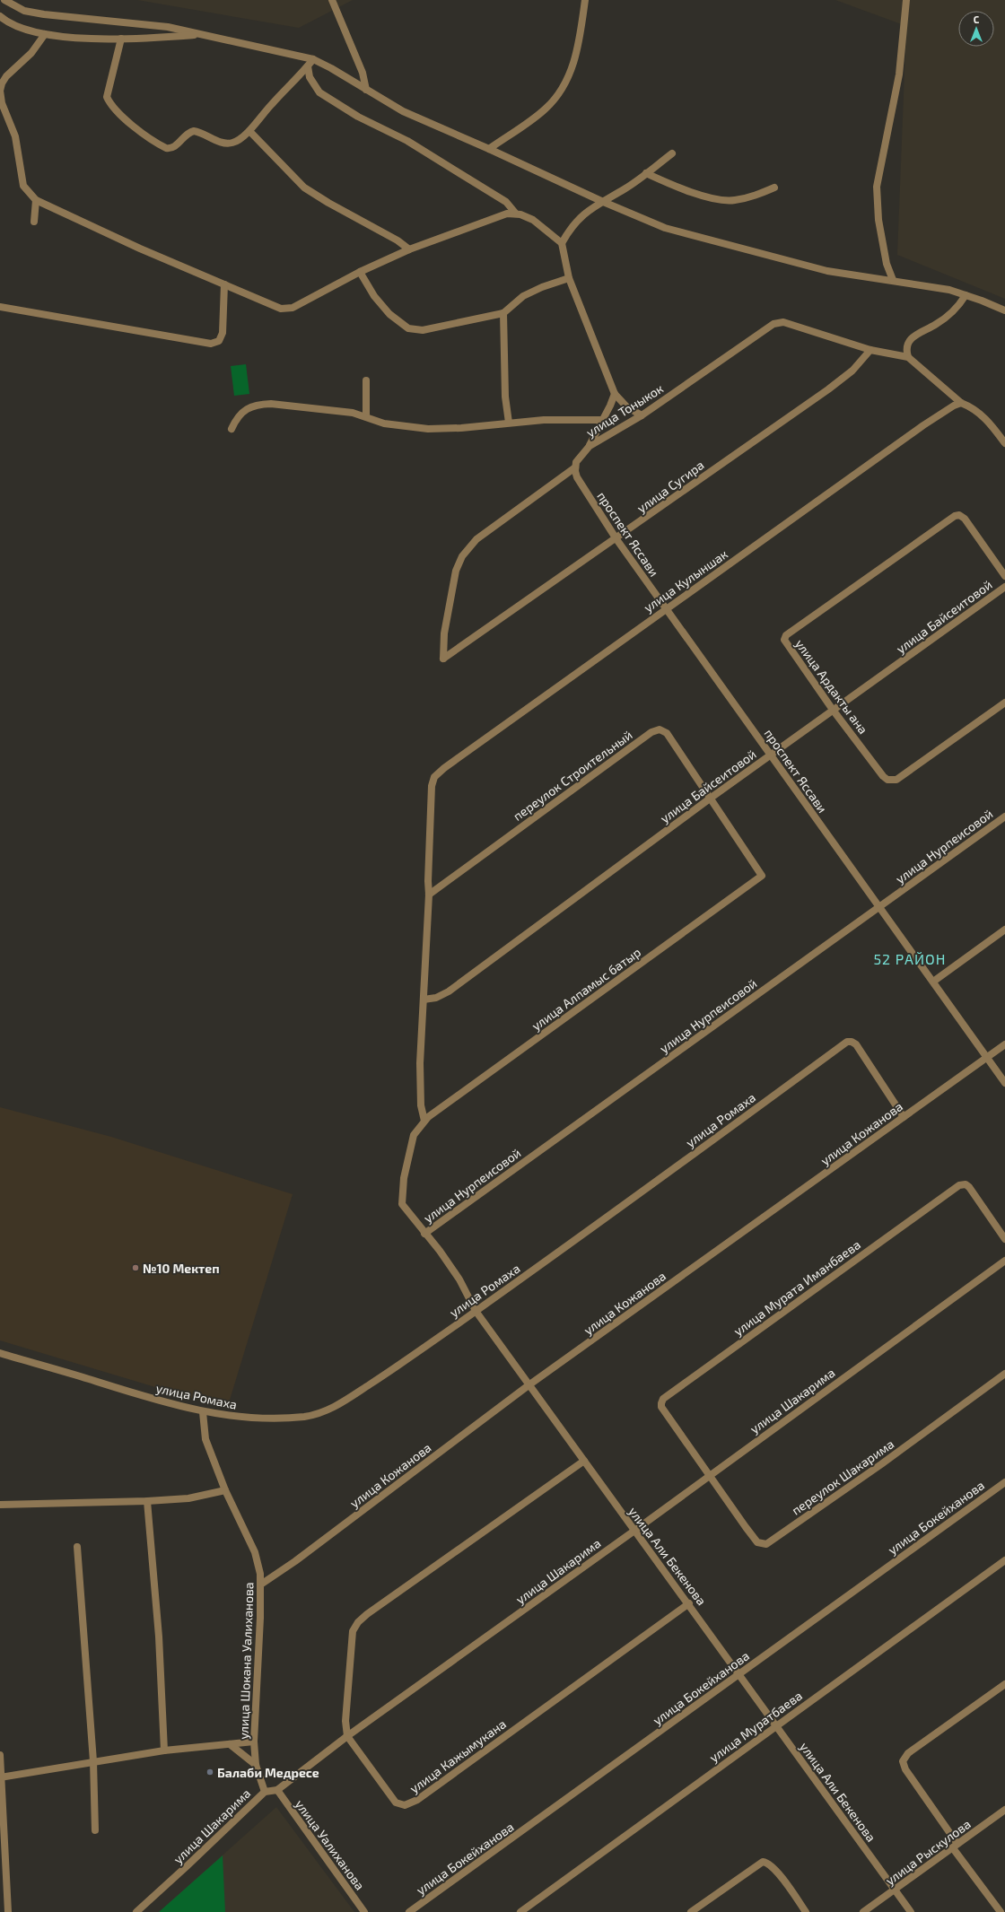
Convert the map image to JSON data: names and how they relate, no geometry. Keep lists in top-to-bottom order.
{
  "streets": {
    "street": [
      "улица Тоныкок",
      "улица Сугира",
      "проспект Яссави",
      "улица Кулыншак",
      "улица Байсеитовой",
      "улица Ардакты ана",
      "переулок Строительный",
      "улица Нурпеисовой",
      "улица Алпамыс батыр",
      "улица Ромаха",
      "улица Кожанова",
      "улица Мурата Иманбаева",
      "улица Шакарима",
      "переулок Шакарима",
      "улица Бокейханова",
      "улица Али Бекенова",
      "улица Шокана Уалиханова",
      "улица Муратбаева",
      "улица Кажымукана",
      "улица Уалиханова",
      "улица Рыскулова"
    ]
  },
  "crossings": [
    ["улица Тоныкок", "улица Сугира"],
    ["улица Тоныкок", "проспект Яссави"],
    ["улица Сугира", "проспект Яссави"],
    ["проспект Яссави", "улица Кулыншак"],
    ["проспект Яссави", "улица Байсеитовой"],
    ["проспект Яссави", "улица Нурпеисовой"],
    ["проспект Яссави", "улица Кожанова"],
    ["улица Кулыншак", "переулок Строительный"],
    ["улица Байсеитовой", "улица Ардакты ана"],
    ["улица Байсеитовой", "переулок Строительный"],
    ["улица Байсеитовой", "улица Алпамыс батыр"],
    ["переулок Строительный", "улица Алпамыс батыр"],
    ["улица Нурпеисовой", "улица Алпамыс батыр"],
    ["улица Нурпеисовой", "улица Али Бекенова"],
    ["улица Алпамыс батыр", "улица Али Бекенова"],
    ["улица Ромаха", "улица Кожанова"],
    ["улица Ромаха", "улица Али Бекенова"],
    ["улица Ромаха", "улица Шокана Уалиханова"],
    ["улица Кожанова", "улица Али Бекенова"],
    ["улица Кожанова", "улица Шокана Уалиханова"],
    ["улица Мурата Иманбаева", "улица Шакарима"],
    ["улица Мурата Иманбаева", "переулок Шакарима"],
    ["улица Шакарима", "переулок Шакарима"],
    ["улица Шакарима", "улица Али Бекенова"],
    ["улица Шакарима", "улица Шокана Уалиханова"],
    ["улица Шакарима", "улица Кажымукана"],
    ["улица Шакарима", "улица Уалиханова"],
    ["улица Бокейханова", "улица Али Бекенова"],
    ["улица Али Бекенова", "улица Муратбаева"],
    ["улица Али Бекенова", "улица Кажымукана"],
    ["улица Али Бекенова", "улица Рыскулова"]
  ],
  "districts": ["52 РАЙОН"],
  "places": ["№10 Мектеп", "Балаби Медресе"],
  "north": "top"
}
